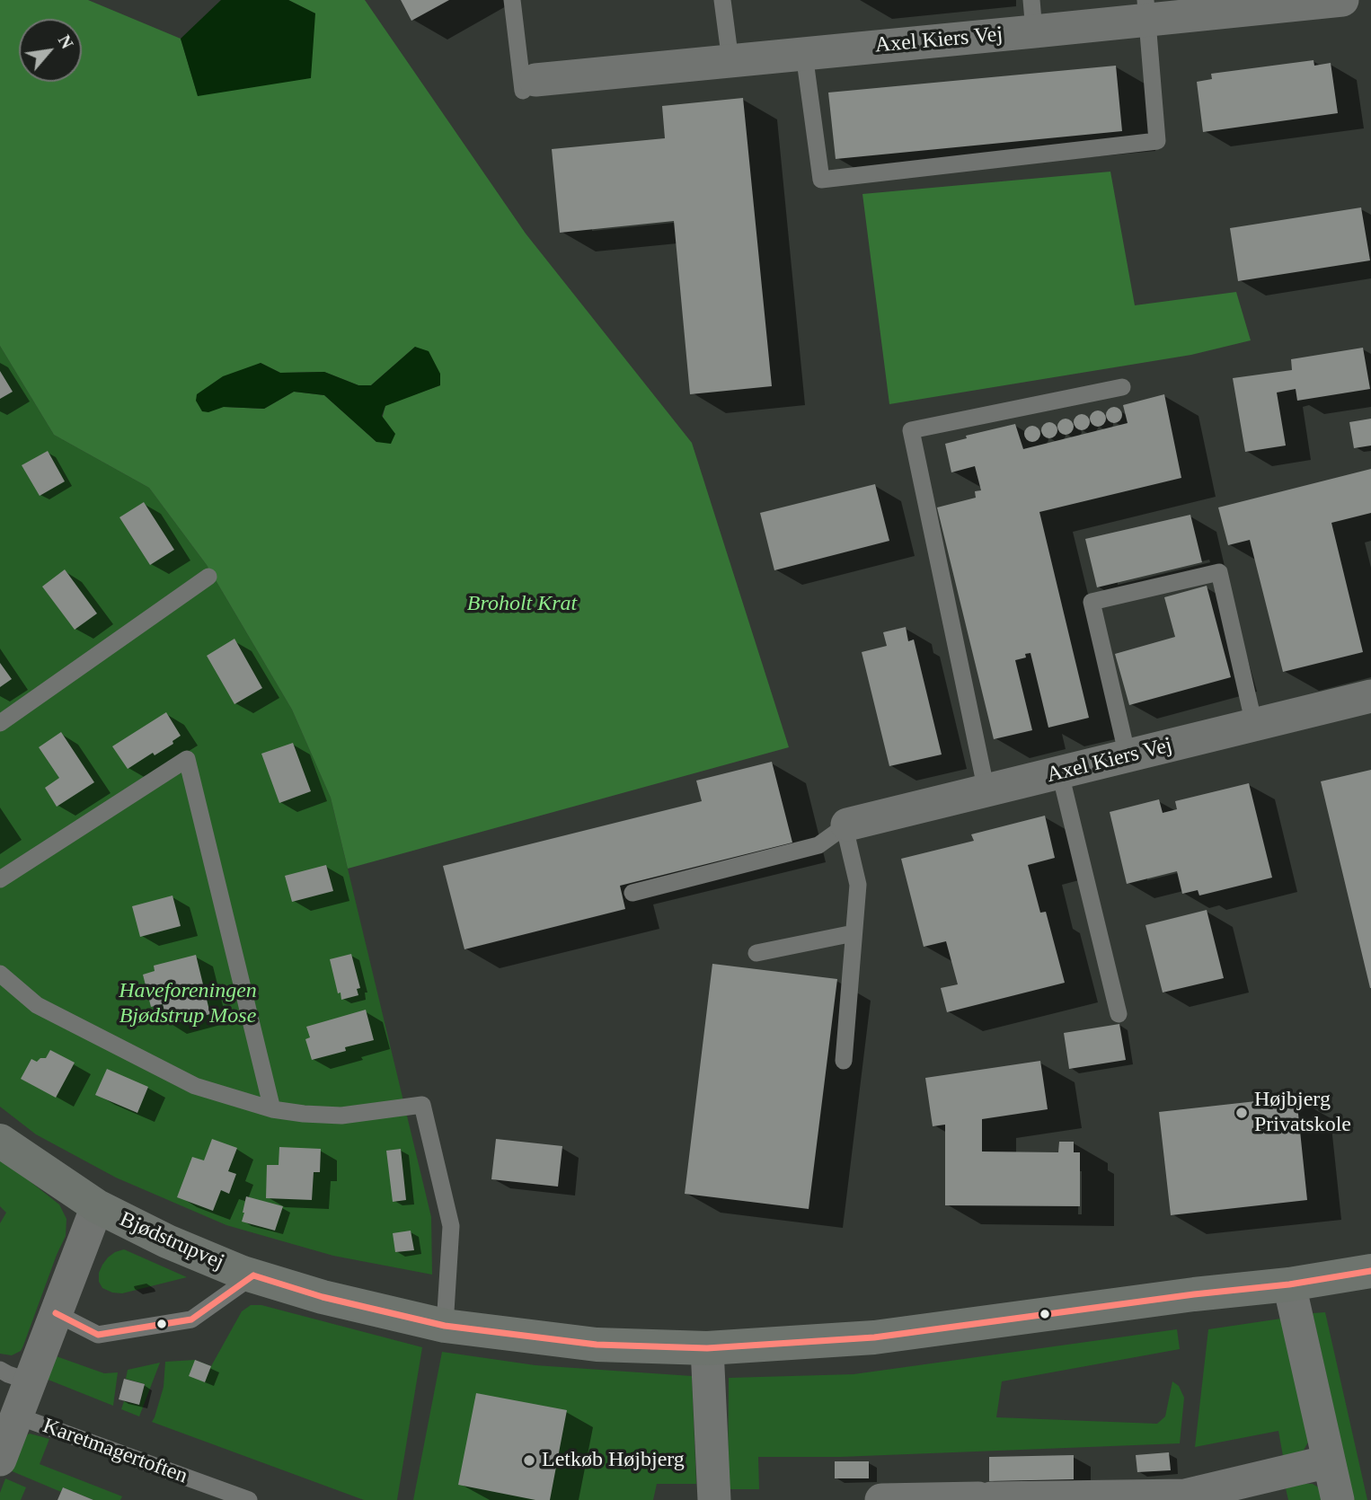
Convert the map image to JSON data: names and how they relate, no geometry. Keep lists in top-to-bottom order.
{
  "streets": {
    "street": ["Axel Kiers Vej", "Bjødstrupvej", "Karetmagertoften"]
  },
  "crossings": [
    ["Bjødstrupvej", "Karetmagertoften"]
  ],
  "parks": ["Broholt Krat", "Haveforeningen Bjødstrup Mose"],
  "places": ["Højbjerg Privatskole", "Letkøb Højbjerg"],
  "north": "top right"
}
